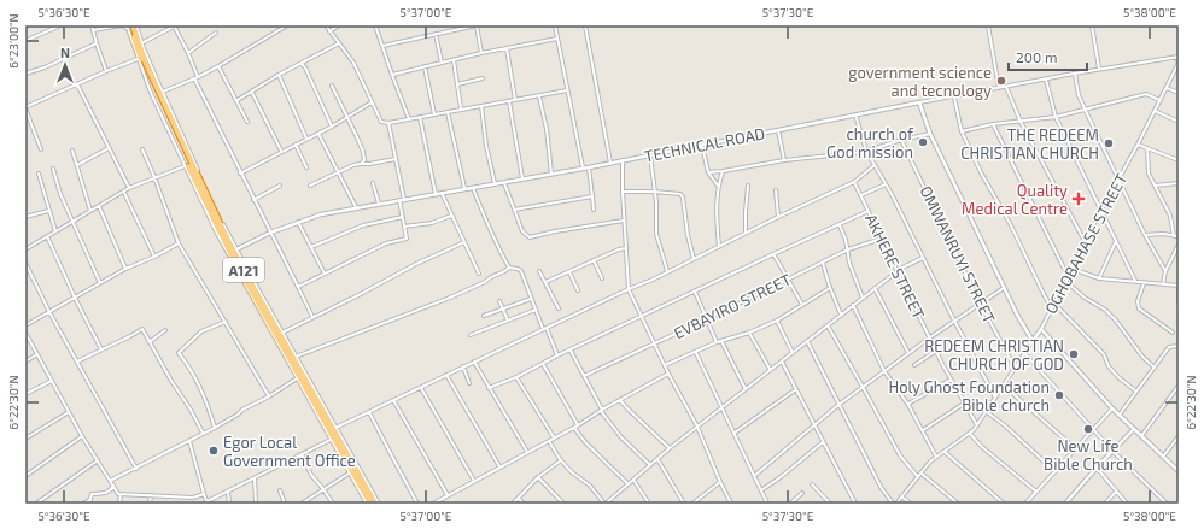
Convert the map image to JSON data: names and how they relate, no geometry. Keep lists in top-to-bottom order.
{
  "streets": {
    "highway": ["A121"],
    "street": [
      "TECHNICAL ROAD",
      "OGHOBAHASE STREET",
      "OMWANRUYI STREET",
      "AKHERE STREET",
      "EVBAYIRO STREET"
    ]
  },
  "crossings": [
    ["TECHNICAL ROAD", "OGHOBAHASE STREET"],
    ["OGHOBAHASE STREET", "OMWANRUYI STREET"],
    ["OGHOBAHASE STREET", "AKHERE STREET"],
    ["AKHERE STREET", "EVBAYIRO STREET"]
  ],
  "places": {
    "other": [
      "government science and tecnology",
      "church of God mission",
      "THE REDEEM CHRISTIAN CHURCH",
      "REDEEM CHRISTIAN CHURCH OF GOD",
      "Holy Ghost Foundation Bible church",
      "New Life Bible Church",
      "Egor Local Government Office"
    ],
    "health": ["Quality Medical Centre"]
  },
  "scale_bar": "200 m",
  "north": "top",
  "coordinates": [
    "5°36'30\"E",
    "5°37'00\"E",
    "5°37'30\"E",
    "5°38'00\"E",
    "6°23'00\"N",
    "6°22'30\"N"
  ]
}
